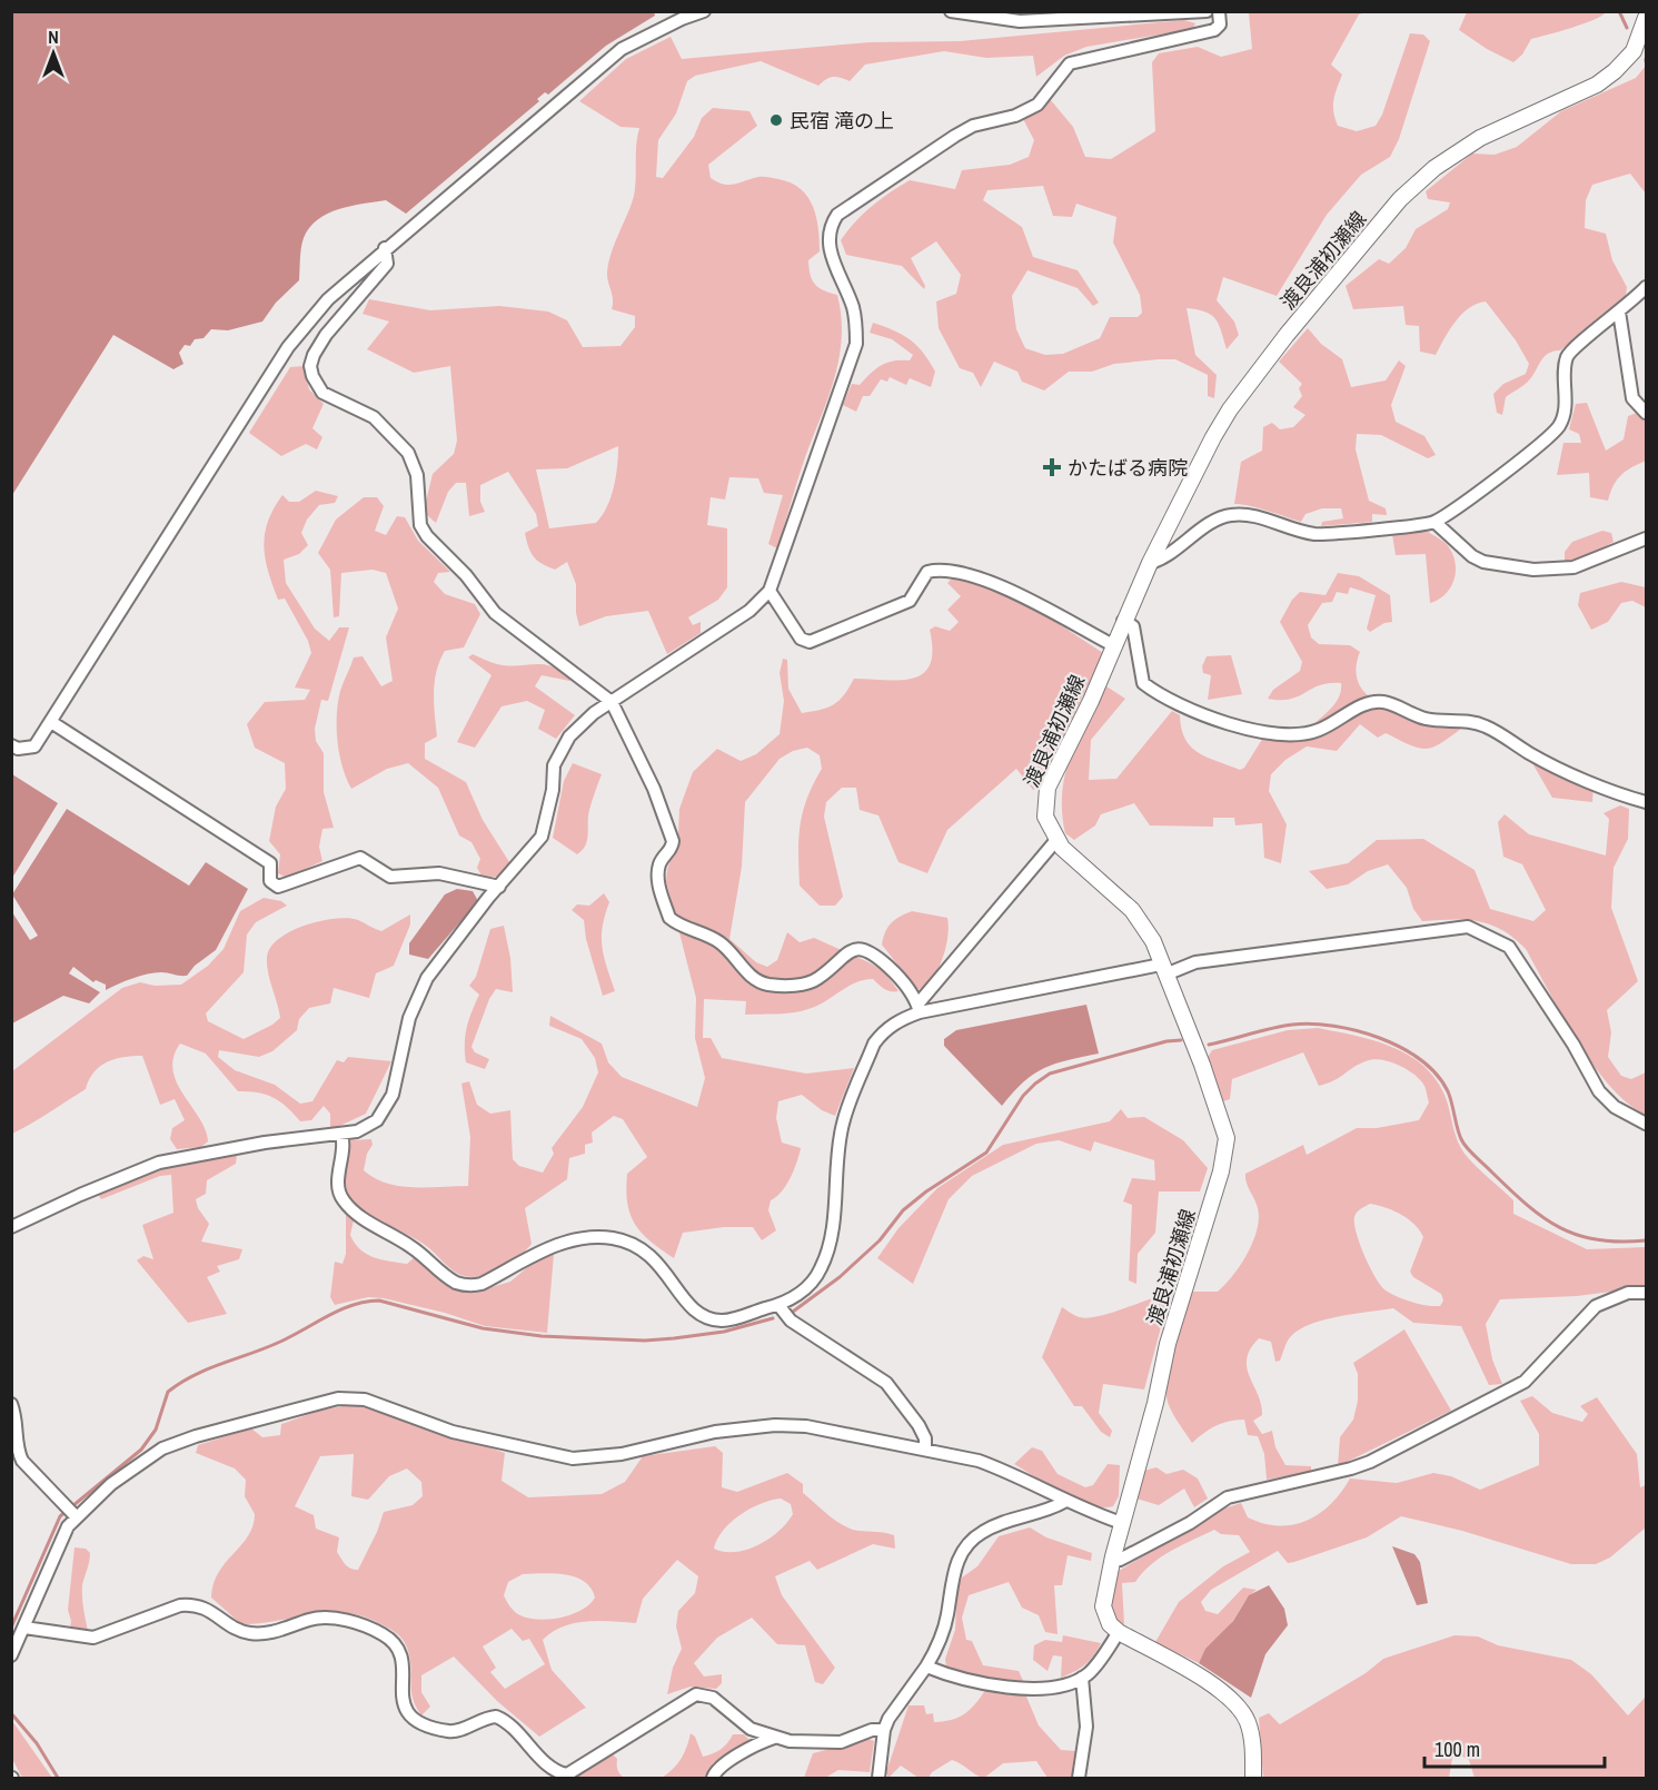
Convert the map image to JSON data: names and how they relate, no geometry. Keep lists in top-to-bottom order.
{
  "streets": {
    "main road": ["渡良浦初瀬線"]
  },
  "places": {
    "other": ["民宿 滝の上"],
    "health": ["かたばる病院"]
  },
  "scale_bar": "100 m",
  "north": "top"
}
